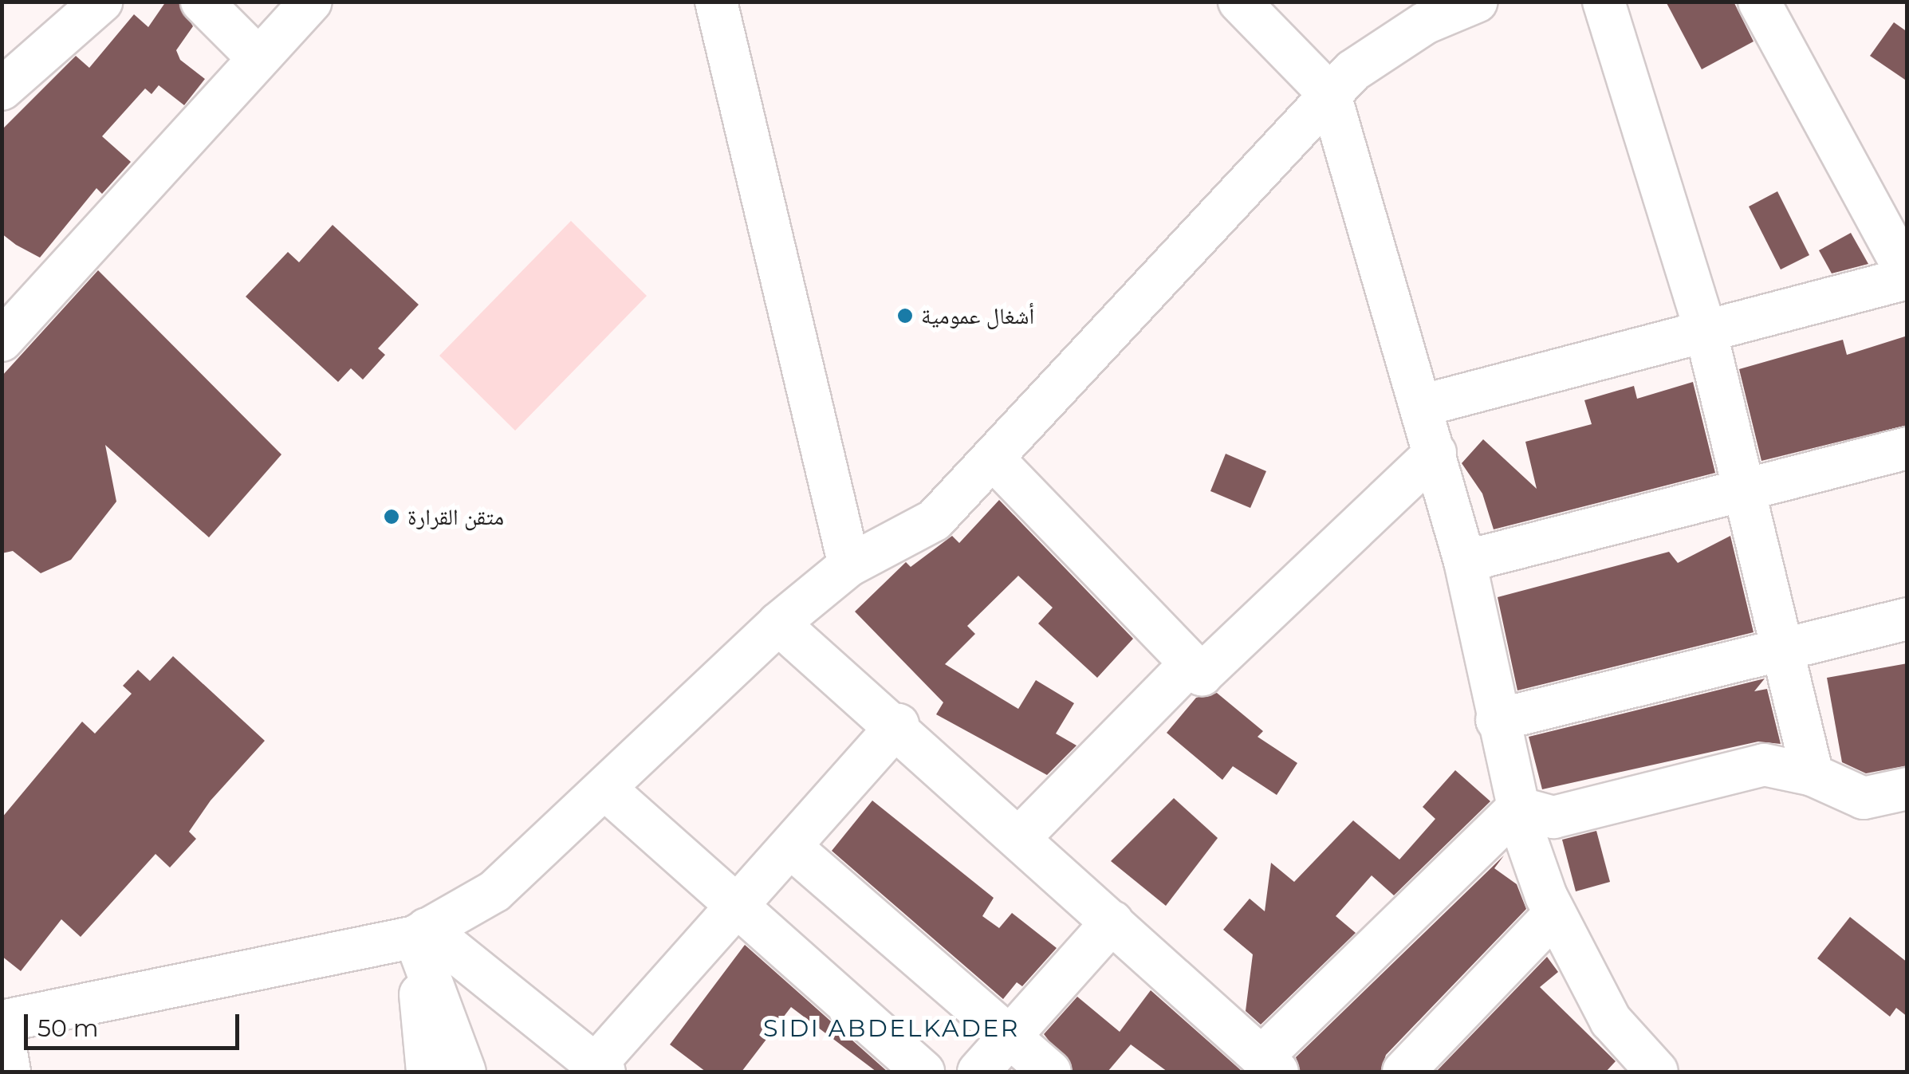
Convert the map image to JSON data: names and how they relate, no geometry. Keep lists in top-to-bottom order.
{
  "districts": ["SIDI ABDELKADER"],
  "places": ["أشغال عمومية", "متقن القرارة"],
  "scale_bar": "50 m"
}
